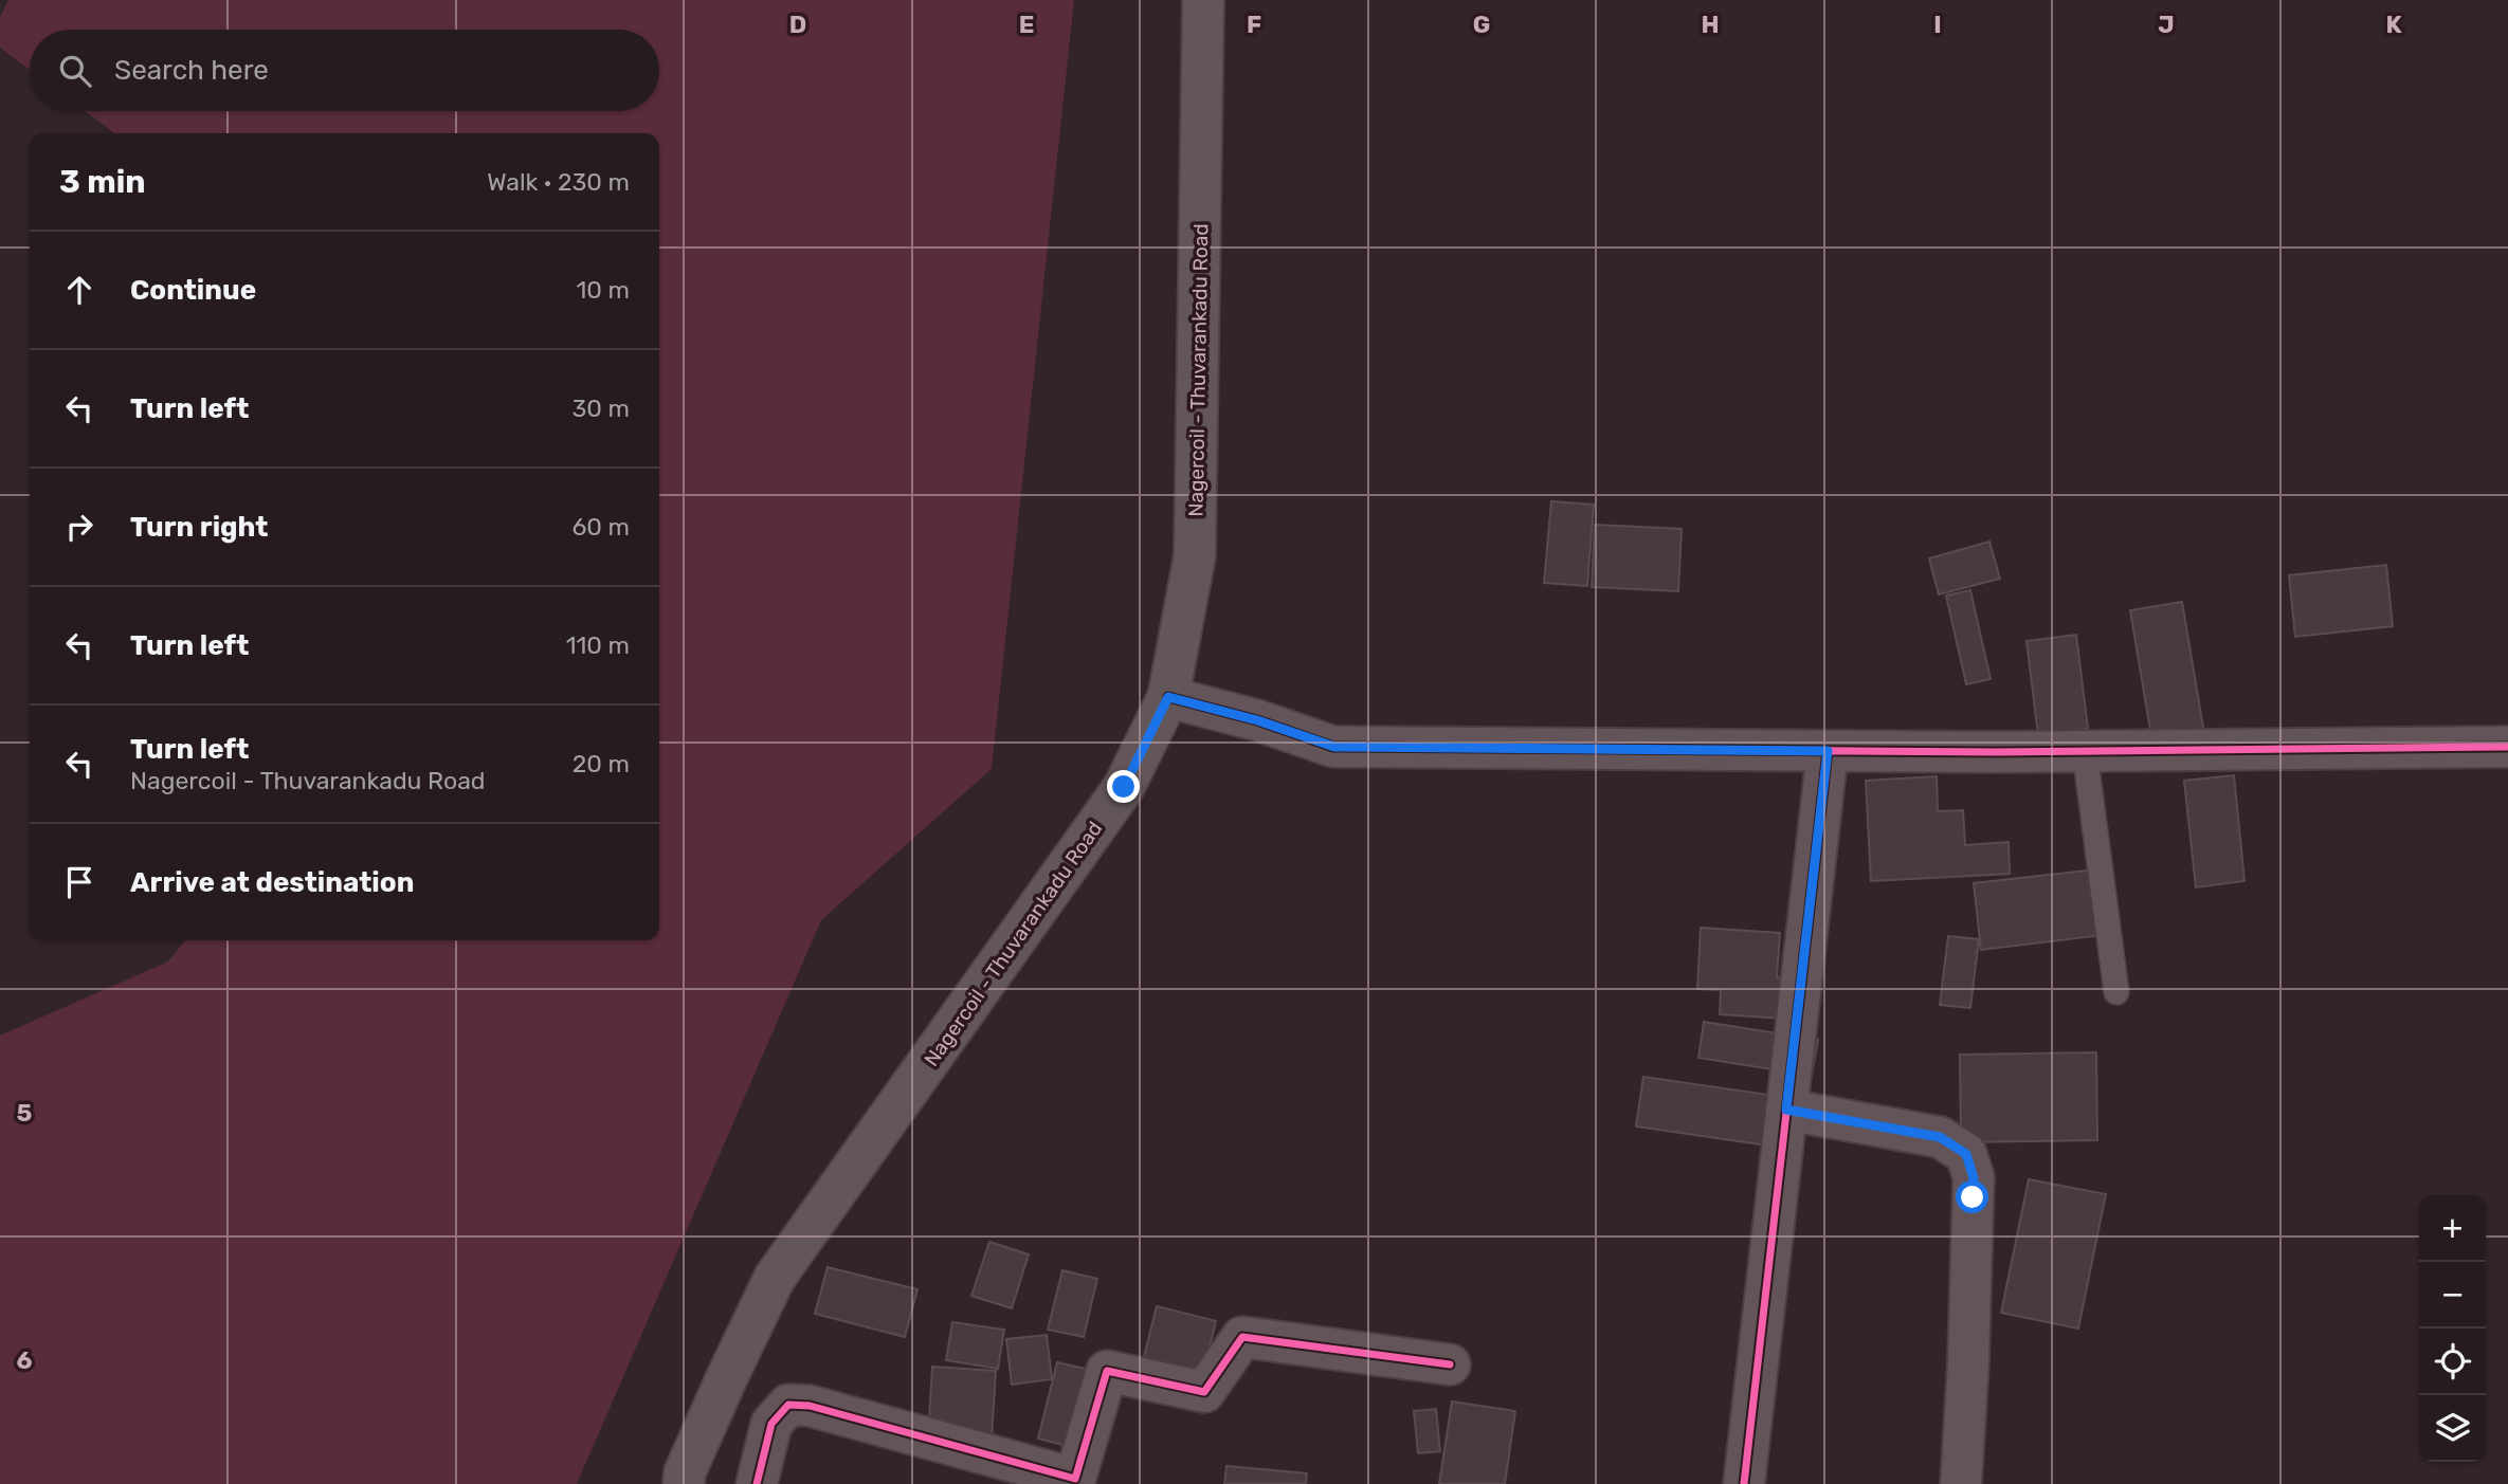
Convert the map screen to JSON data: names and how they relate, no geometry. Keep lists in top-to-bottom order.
{
  "streets": {
    "main road": ["Nagercoil - Thuvarankadu Road"]
  },
  "page": {
    "search": "Search here",
    "heading": ["3 min", "Walk · 230 m"],
    "list": [
      ["Continue", "10 m"],
      ["Turn left", "30 m"],
      ["Turn right", "60 m"],
      ["Turn left", "110 m"],
      ["Turn left", "Nagercoil - Thuvarankadu Road", "20 m"],
      "Arrive at destination"
    ],
    "map_buttons": ["+", "−"]
  },
  "grid": {
    "columns": [
      "D",
      "E",
      "F",
      "G",
      "H",
      "I",
      "J",
      "K"
    ],
    "rows": ["5", "6"]
  }
}
